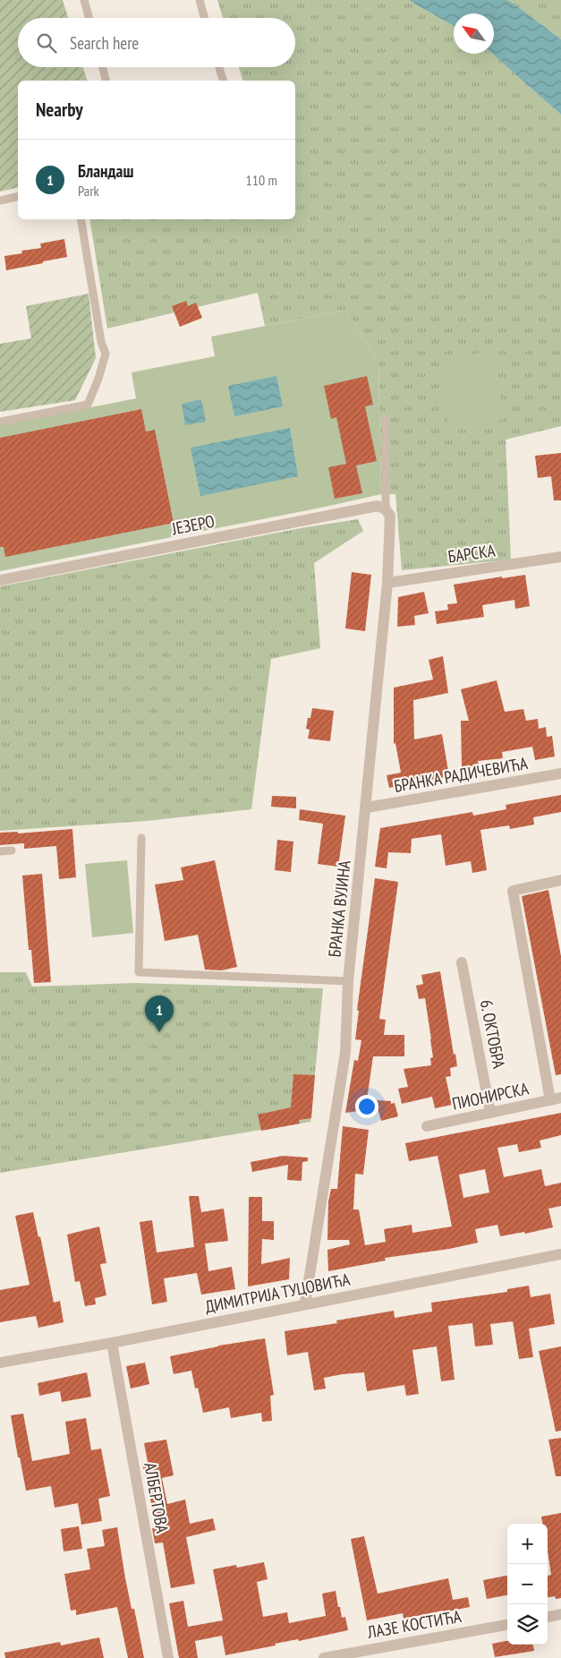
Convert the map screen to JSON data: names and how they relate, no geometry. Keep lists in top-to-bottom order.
{
  "streets": {
    "street": [
      "ЈЕЗЕРО",
      "БАРСКА",
      "БРАНКА РАДИЧЕВИЋА",
      "БРАНКА ВУЈИНА",
      "6. ОКТОБРА",
      "ПИОНИРСКА",
      "ДИМИТРИЈА ТУЦОВИЋА",
      "АЛБЕРТОВА",
      "ЛАЗЕ КОСТИЋА"
    ]
  },
  "crossings": [
    ["ЈЕЗЕРО", "БРАНКА ВУЈИНА"],
    ["БАРСКА", "БРАНКА ВУЈИНА"],
    ["БРАНКА РАДИЧЕВИЋА", "БРАНКА ВУЈИНА"],
    ["БРАНКА ВУЈИНА", "ДИМИТРИЈА ТУЦОВИЋА"],
    ["6. ОКТОБРА", "ПИОНИРСКА"],
    ["ДИМИТРИЈА ТУЦОВИЋА", "АЛБЕРТОВА"]
  ],
  "north": "top left",
  "page": {
    "search": "Search here",
    "heading": "Nearby",
    "list": [
      {
        "mark": "1",
        "name": "Бландаш",
        "note": "Park",
        "value": "110 m"
      }
    ],
    "pins": "1",
    "map_buttons": ["+", "−"]
  }
}
